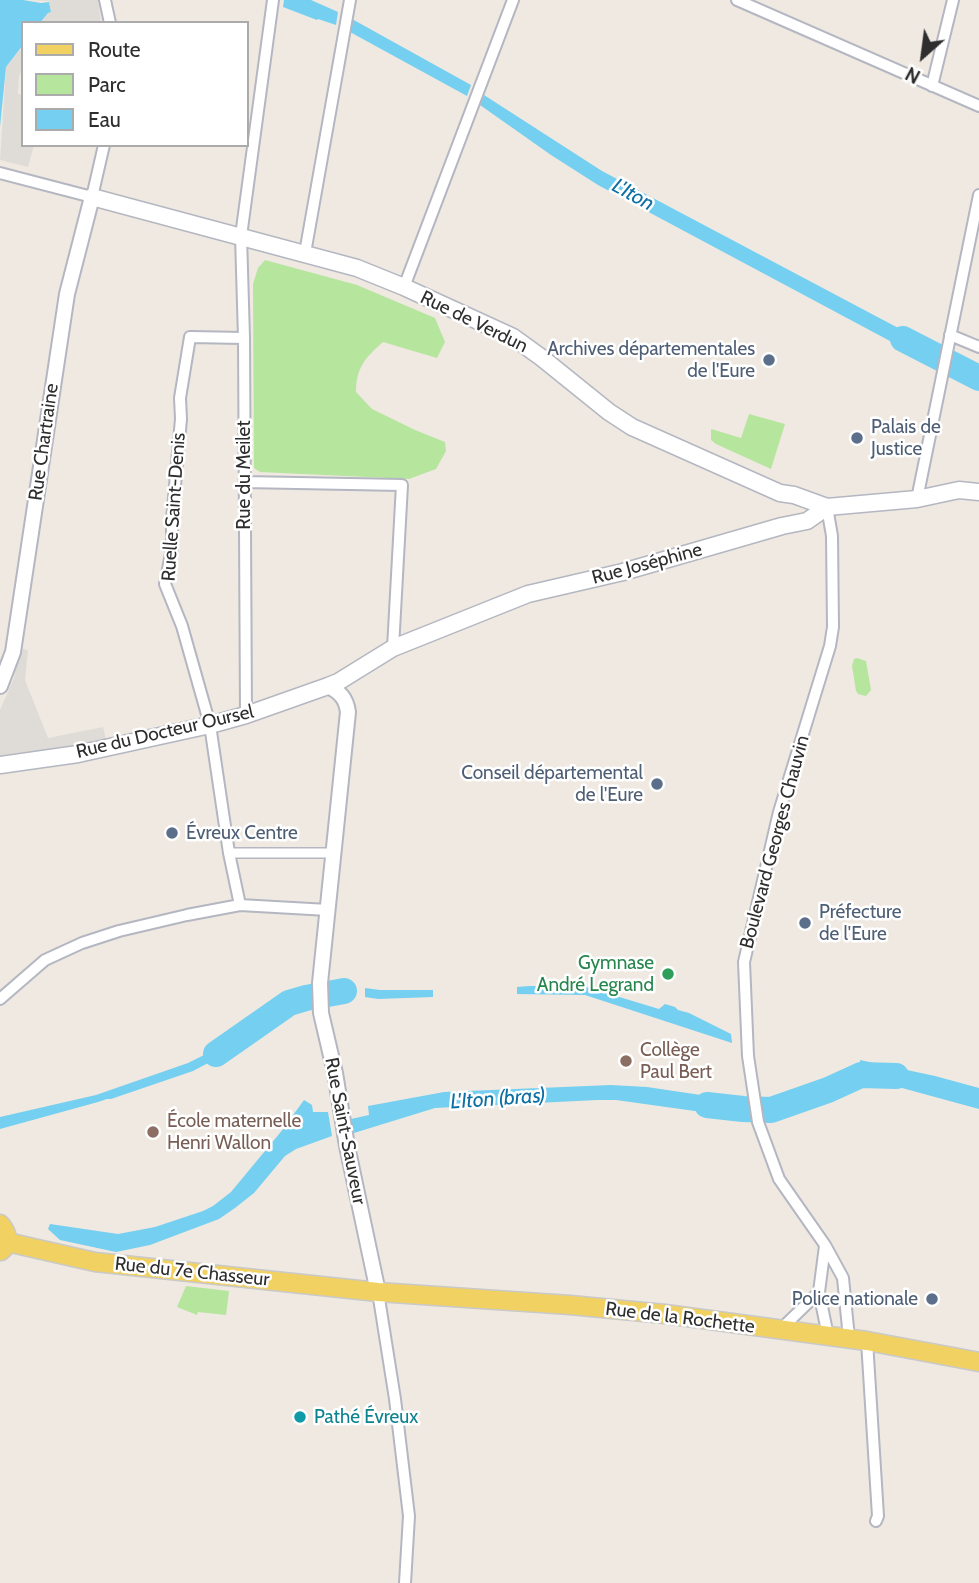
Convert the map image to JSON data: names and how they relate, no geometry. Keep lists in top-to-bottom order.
{
  "streets": {
    "main road": [
      "Rue de Verdun",
      "Rue Joséphine",
      "Rue du Docteur Oursel",
      "Rue du 7e Chasseur",
      "Rue de la Rochette"
    ],
    "street": [
      "Rue Chartraine",
      "Rue du Meilet",
      "Ruelle Saint-Denis",
      "Boulevard Georges Chauvin",
      "Rue Saint-Sauveur"
    ]
  },
  "crossings": [
    ["Rue de Verdun", "Rue Chartraine"],
    ["Rue de Verdun", "Rue du Meilet"],
    ["Rue de Verdun", "Rue Joséphine"],
    ["Rue de Verdun", "Boulevard Georges Chauvin"],
    ["Rue du Meilet", "Ruelle Saint-Denis"],
    ["Rue du Meilet", "Rue du Docteur Oursel"],
    ["Ruelle Saint-Denis", "Rue du Docteur Oursel"],
    ["Rue Joséphine", "Rue du Docteur Oursel"],
    ["Rue Joséphine", "Boulevard Georges Chauvin"],
    ["Rue Joséphine", "Rue Saint-Sauveur"],
    ["Rue du Docteur Oursel", "Rue Saint-Sauveur"],
    ["Boulevard Georges Chauvin", "Rue de la Rochette"],
    ["Rue Saint-Sauveur", "Rue du 7e Chasseur"],
    ["Rue Saint-Sauveur", "Rue de la Rochette"],
    ["Rue du 7e Chasseur", "Rue de la Rochette"]
  ],
  "water": ["L'Iton", "L'Iton (bras)"],
  "places": [
    "Archives départementales de l'Eure",
    "Palais de Justice",
    "Conseil départemental de l'Eure",
    "Évreux Centre",
    "Préfecture de l'Eure",
    "Gymnase André Legrand",
    "Collège Paul Bert",
    "École maternelle Henri Wallon",
    "Police nationale",
    "Pathé Évreux"
  ],
  "legend": ["Route", "Parc", "Eau"],
  "north": "bottom left"
}
